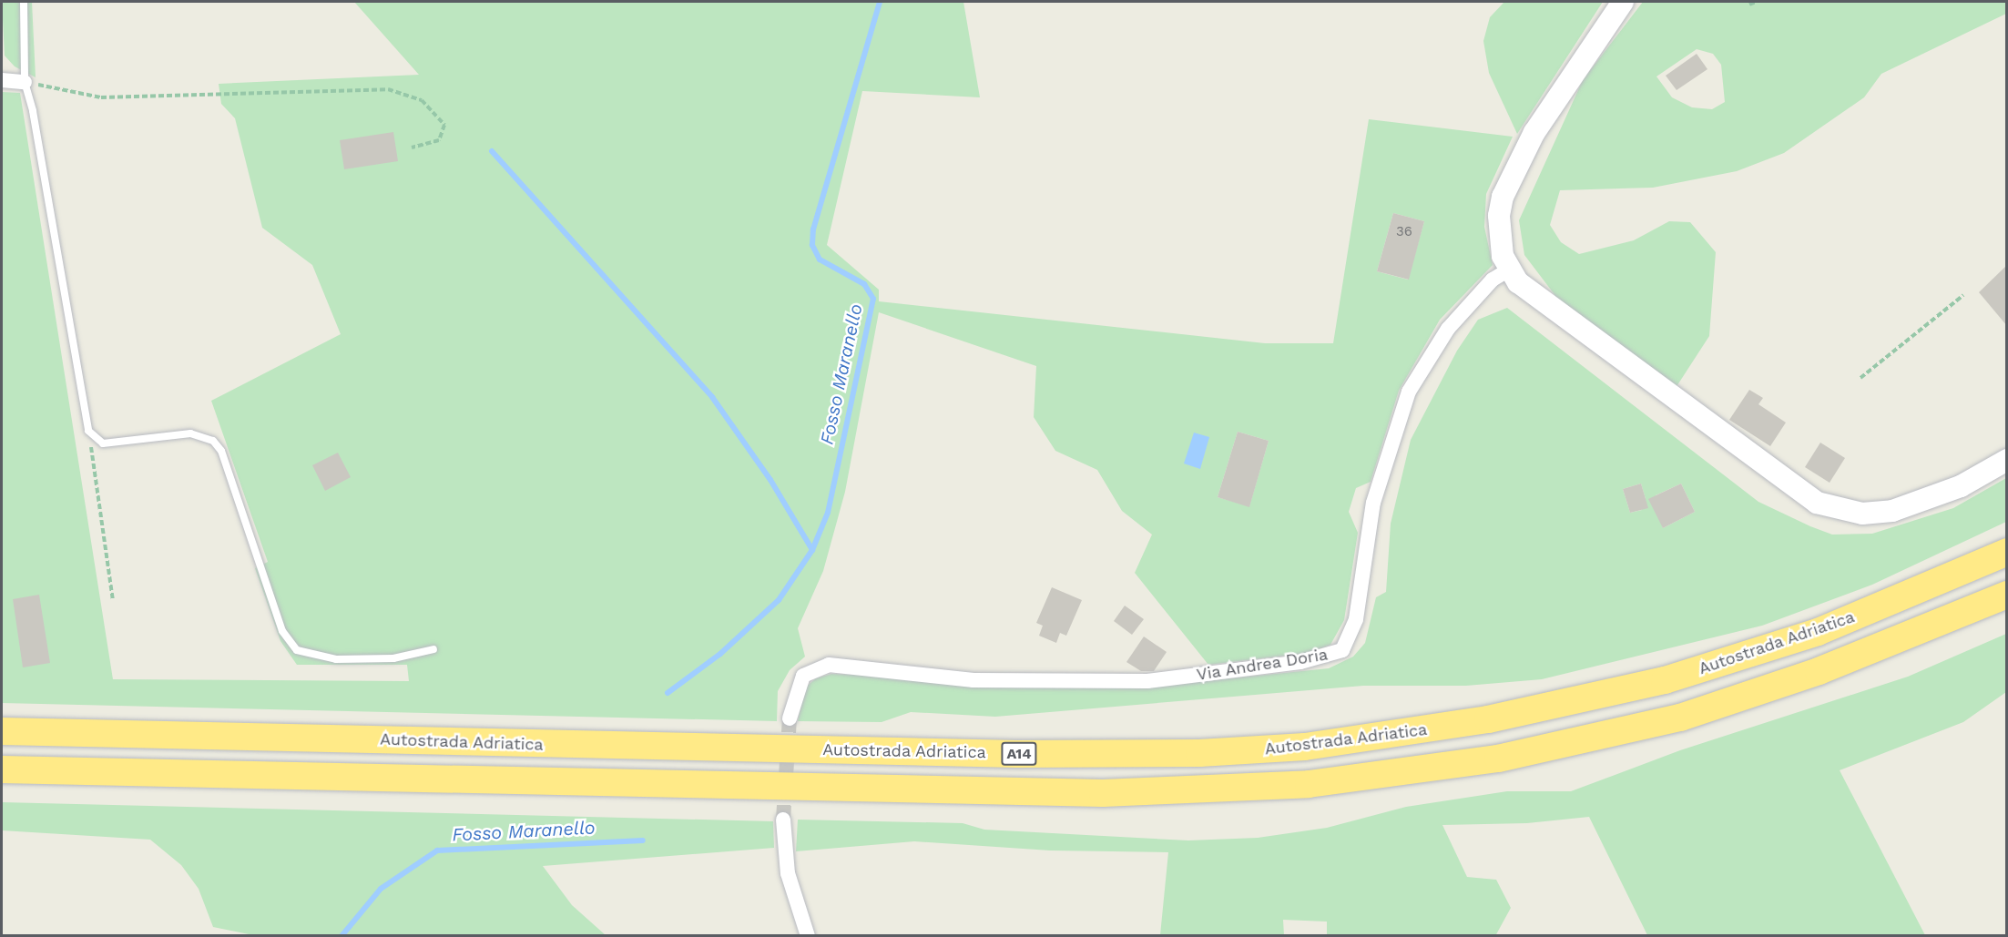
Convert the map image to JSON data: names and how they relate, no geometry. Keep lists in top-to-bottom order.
{
  "streets": {
    "highway": ["Autostrada Adriatica", "A14"],
    "street": ["Via Andrea Doria"]
  },
  "water": ["Fosso Maranello"],
  "house_numbers": ["36"]
}
